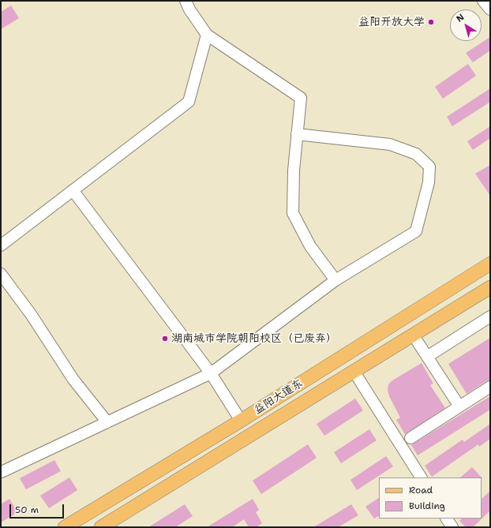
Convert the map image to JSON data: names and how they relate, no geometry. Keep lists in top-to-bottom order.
{
  "streets": {
    "main road": ["益阳大道东"]
  },
  "places": ["益阳开放大学", "湖南城市学院朝阳校区（已废弃）"],
  "legend": ["Road", "Building"],
  "scale_bar": "50 m",
  "north": "top left"
}
